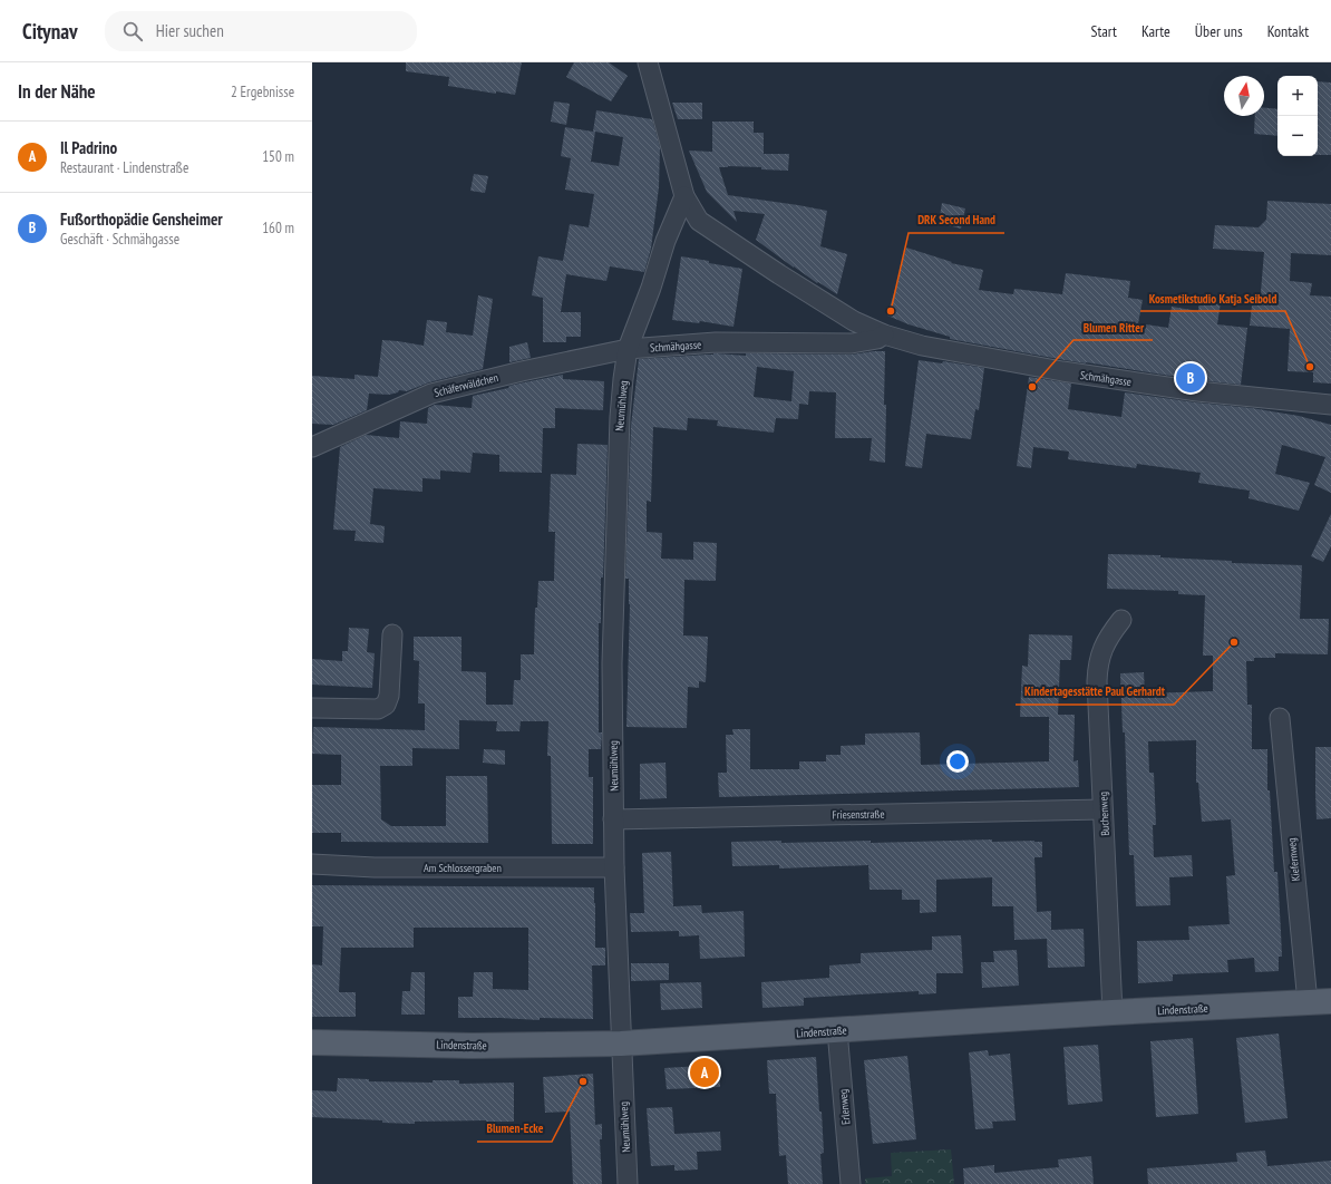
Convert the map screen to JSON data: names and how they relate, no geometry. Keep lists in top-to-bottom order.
{
  "streets": {
    "main road": ["Lindenstraße"],
    "street": [
      "Schmähgasse",
      "Schäferwäldchen",
      "Neumühlweg",
      "Friesenstraße",
      "Buchenweg",
      "Kiefernweg",
      "Am Schlossergraben",
      "Erlenweg"
    ]
  },
  "crossings": [
    ["Schmähgasse", "Schäferwäldchen"],
    ["Schmähgasse", "Neumühlweg"],
    ["Schäferwäldchen", "Neumühlweg"],
    ["Neumühlweg", "Friesenstraße"],
    ["Neumühlweg", "Am Schlossergraben"],
    ["Neumühlweg", "Lindenstraße"],
    ["Friesenstraße", "Buchenweg"],
    ["Buchenweg", "Lindenstraße"],
    ["Kiefernweg", "Lindenstraße"],
    ["Lindenstraße", "Erlenweg"]
  ],
  "places": [
    "DRK Second Hand",
    "Kosmetikstudio Katja Seibold",
    "Blumen Ritter",
    "Kindertagesstätte Paul Gerhardt",
    "Blumen-Ecke"
  ],
  "north": "top",
  "page": {
    "header": "Citynav",
    "search": "Hier suchen",
    "nav": [
      "Start",
      "Karte",
      "Über uns",
      "Kontakt"
    ],
    "heading": ["In der Nähe", "2 Ergebnisse"],
    "map_buttons": ["+", "−"],
    "list": [
      {
        "mark": "A",
        "name": "Il Padrino",
        "note": "Restaurant · Lindenstraße",
        "value": "150 m"
      },
      {
        "mark": "B",
        "name": "Fußorthopädie Gensheimer",
        "note": "Geschäft · Schmähgasse",
        "value": "160 m"
      }
    ],
    "pins": ["B", "A"]
  }
}
